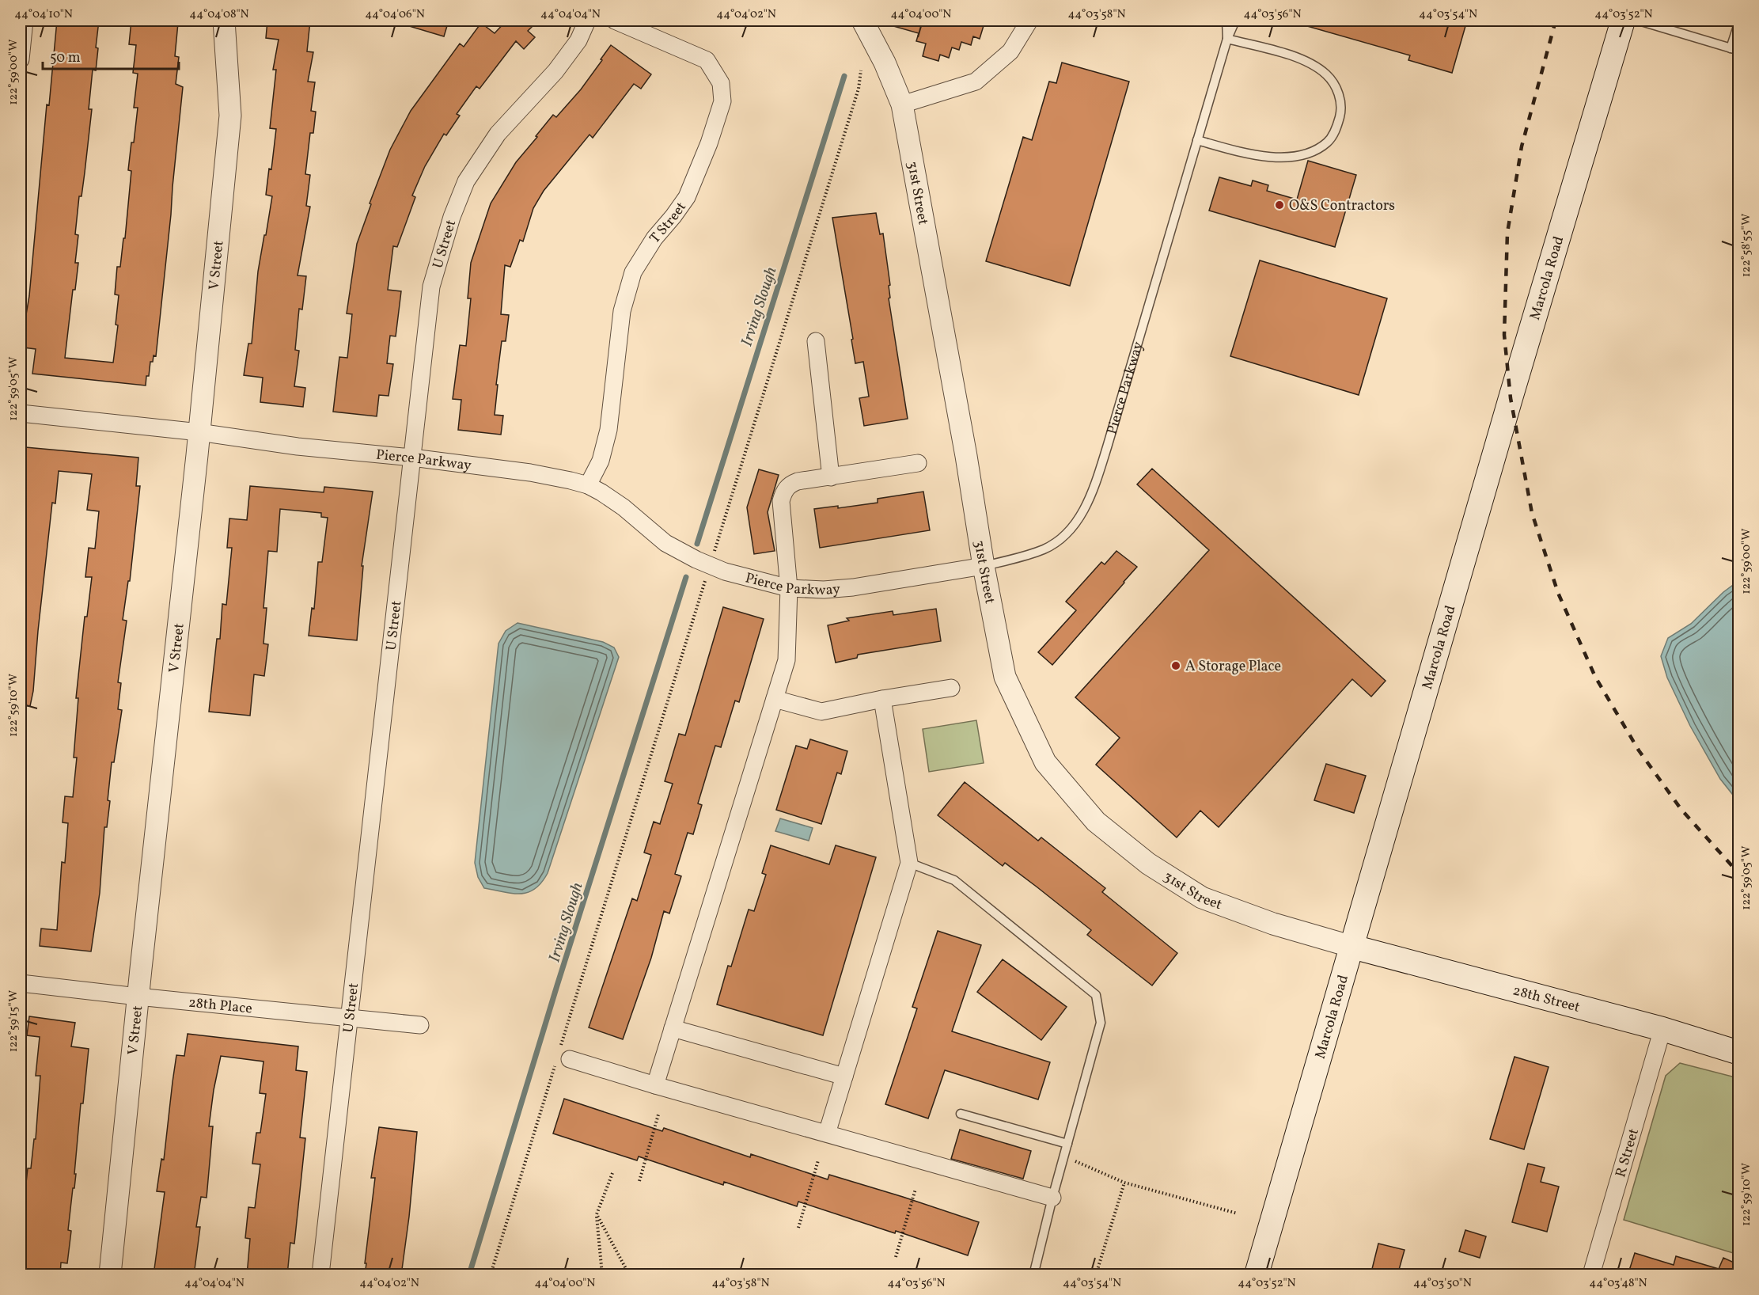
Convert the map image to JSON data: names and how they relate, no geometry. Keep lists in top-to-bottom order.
{
  "streets": {
    "main road": ["Marcola Road", "28th Street"],
    "street": [
      "31st Street",
      "T Street",
      "U Street",
      "V Street",
      "Pierce Parkway",
      "28th Place",
      "R Street"
    ]
  },
  "crossings": [
    ["31st Street", "Marcola Road"],
    ["31st Street", "Pierce Parkway"],
    ["31st Street", "28th Street"],
    ["T Street", "Pierce Parkway"],
    ["U Street", "Pierce Parkway"],
    ["U Street", "28th Place"],
    ["V Street", "Pierce Parkway"],
    ["V Street", "28th Place"],
    ["Marcola Road", "28th Street"],
    ["28th Street", "R Street"]
  ],
  "water": ["Irving Slough"],
  "places": ["O&S Contractors", "A Storage Place"],
  "scale_bar": "50 m",
  "coordinates": [
    "44°04'10\"N",
    "44°04'08\"N",
    "44°04'06\"N",
    "44°04'04\"N",
    "44°04'02\"N",
    "44°04'00\"N",
    "44°03'58\"N",
    "44°03'56\"N",
    "44°03'54\"N",
    "44°03'52\"N",
    "122°59'00\"W",
    "122°58'55\"W",
    "122°59'05\"W",
    "122°59'10\"W",
    "122°59'15\"W",
    "44°03'50\"N",
    "44°03'48\"N"
  ]
}
